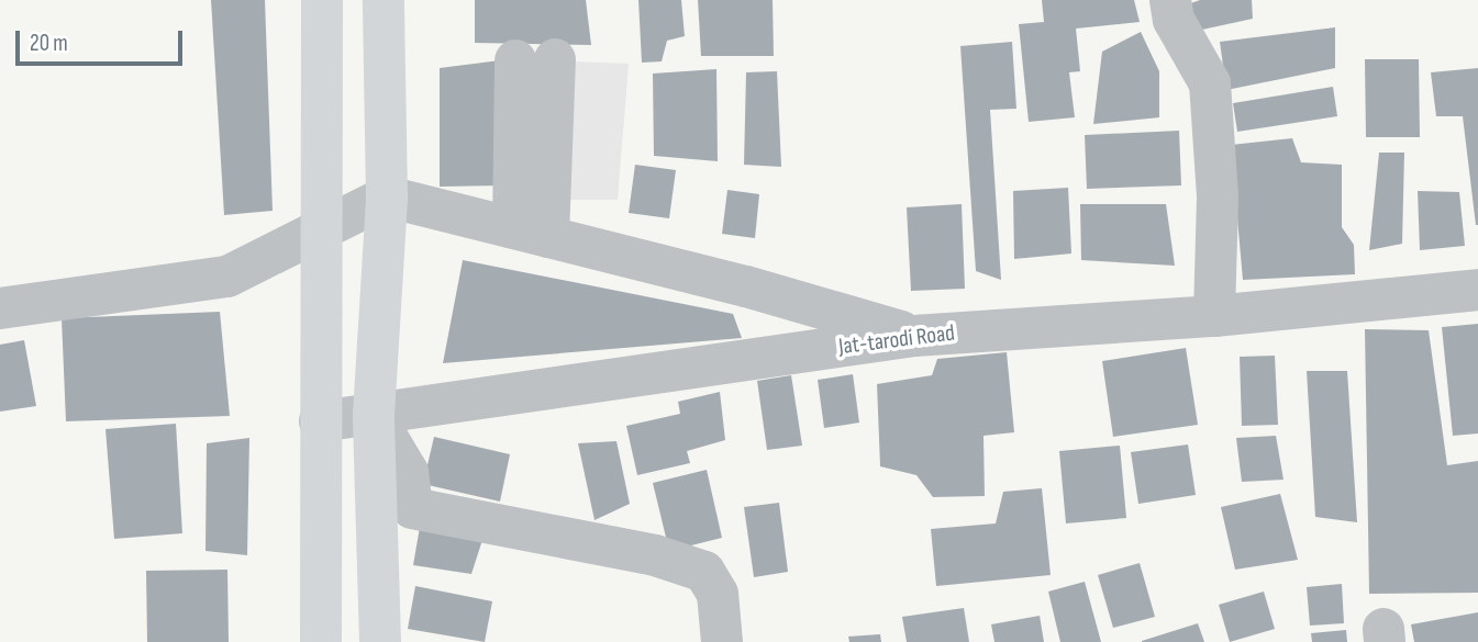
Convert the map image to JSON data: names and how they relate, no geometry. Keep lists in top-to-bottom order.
{
  "streets": {
    "street": ["Jat-tarodi Road"]
  },
  "scale_bar": "20 m"
}
